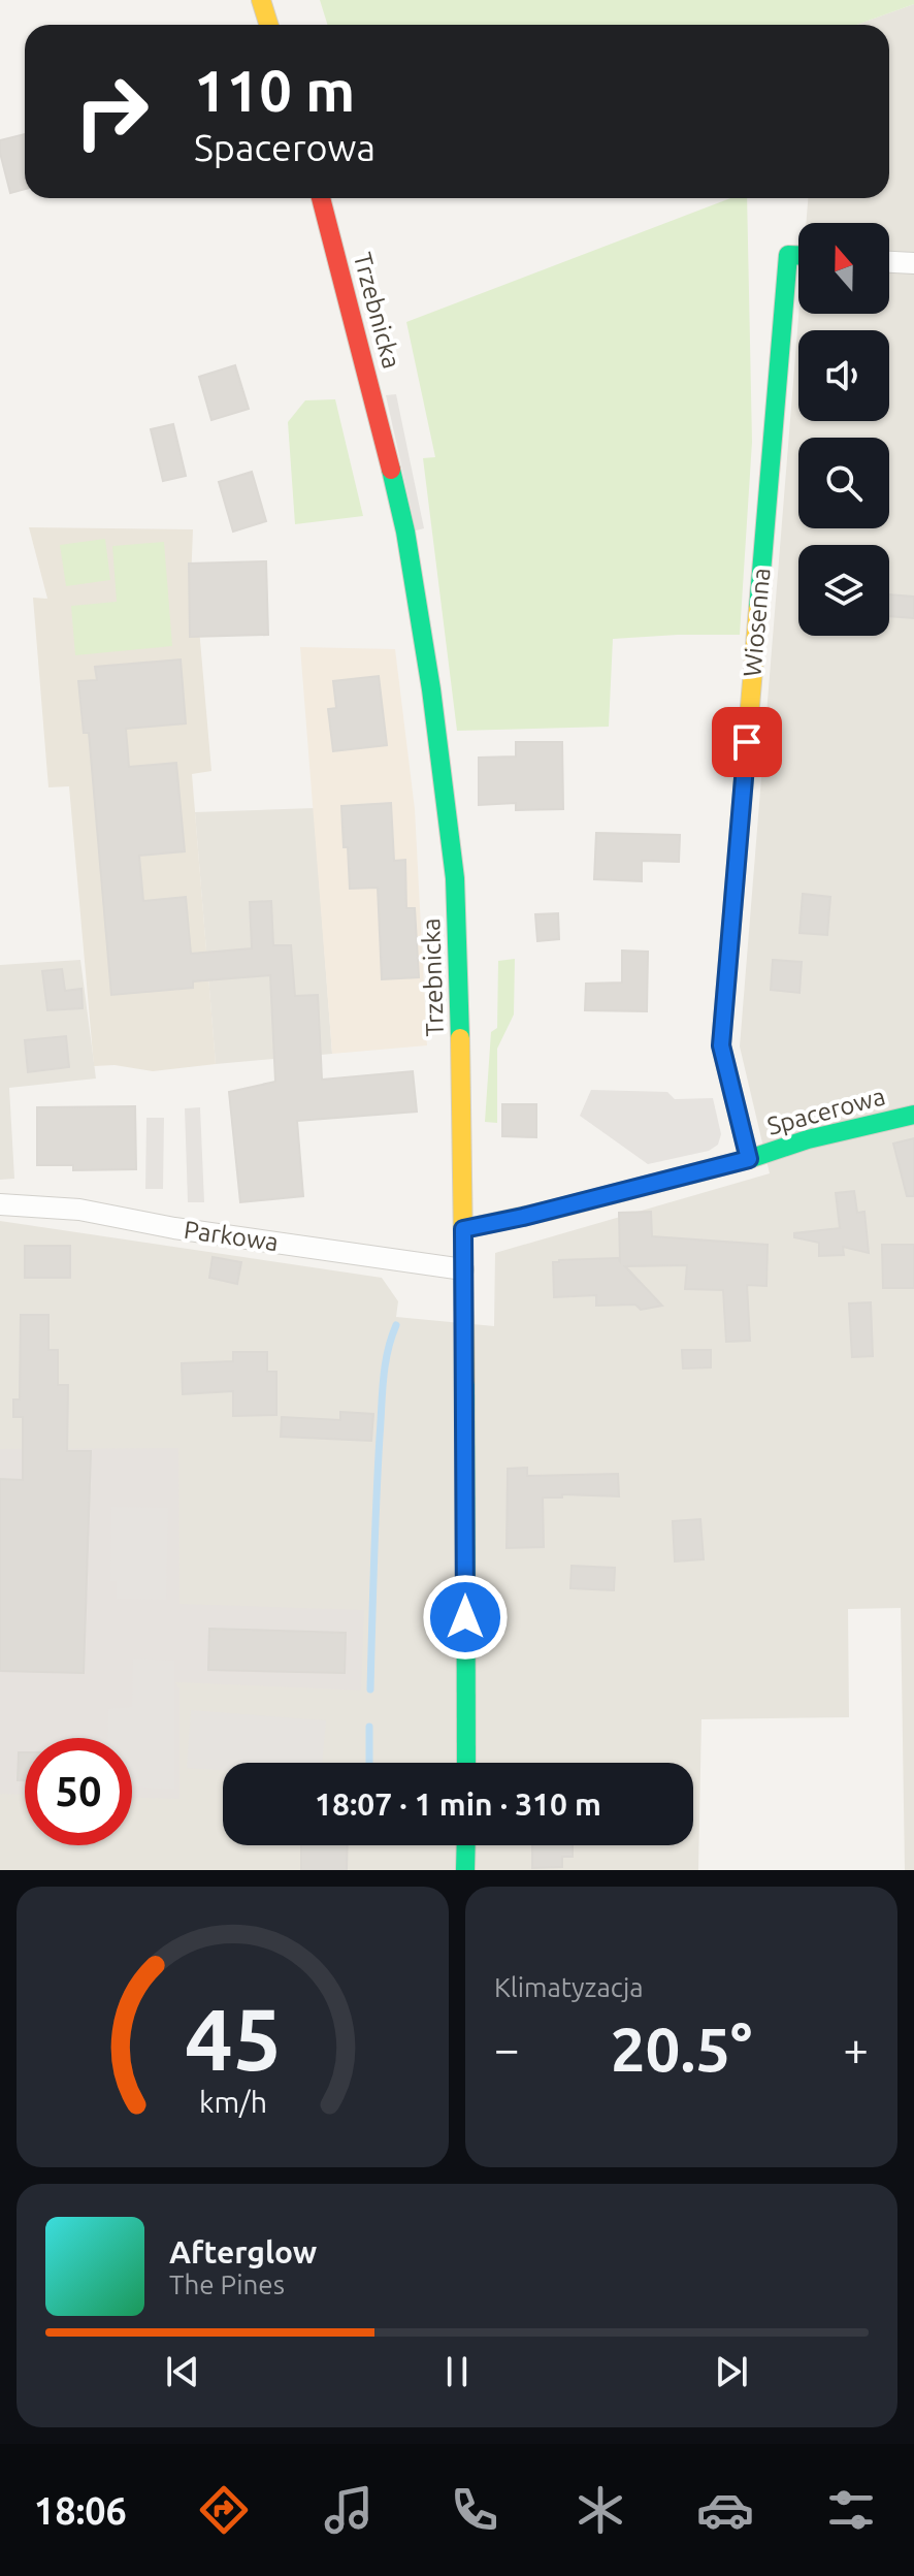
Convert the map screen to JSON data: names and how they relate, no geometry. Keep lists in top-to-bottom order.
{
  "streets": {
    "main road": ["Trzebnicka", "Wiosenna", "Spacerowa"],
    "street": ["Parkowa"]
  },
  "crossings": [
    ["Trzebnicka", "Spacerowa"],
    ["Trzebnicka", "Parkowa"],
    ["Wiosenna", "Spacerowa"]
  ],
  "north": "top",
  "page": {
    "turn": ["110 m", "Spacerowa"],
    "limit": "50",
    "trip": "18:07 · 1 min · 310 m",
    "tile": "Klimatyzacja",
    "heat": ["−", "20.5°", "+"],
    "song": ["Afterglow", "The Pines"],
    "tabs": "18:06",
    "gauge": ["45", "km/h"]
  }
}
